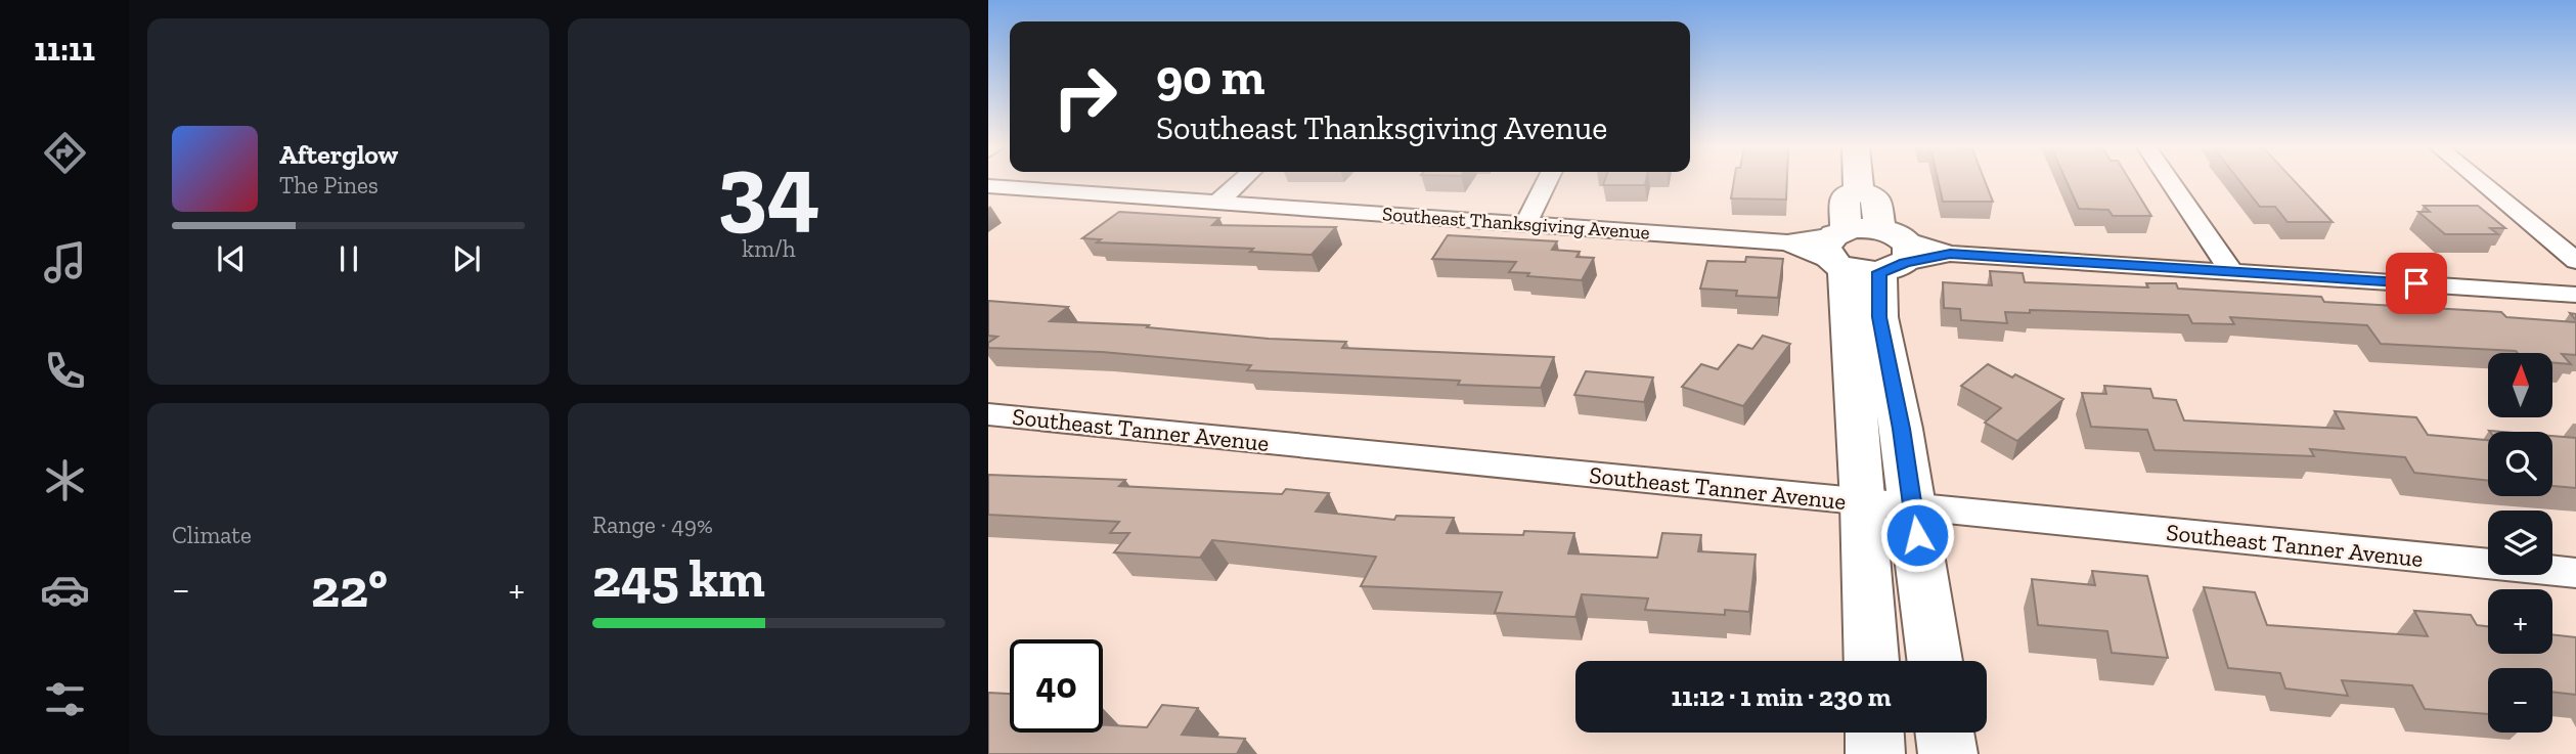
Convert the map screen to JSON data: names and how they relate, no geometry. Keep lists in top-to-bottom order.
{
  "streets": {
    "street": ["Southeast Thanksgiving Avenue", "Southeast Tanner Avenue"]
  },
  "north": "top",
  "page": {
    "tabs": "11:11",
    "tile": [
      ["34", "km/h"],
      "Climate",
      ["Range · 49%", "245 km"]
    ],
    "turn": ["90 m", "Southeast Thanksgiving Avenue"],
    "song": ["Afterglow", "The Pines"],
    "map_buttons": ["+", "−"],
    "heat": ["−", "22°", "+"],
    "limit": "40",
    "trip": "11:12 · 1 min · 230 m"
  }
}
